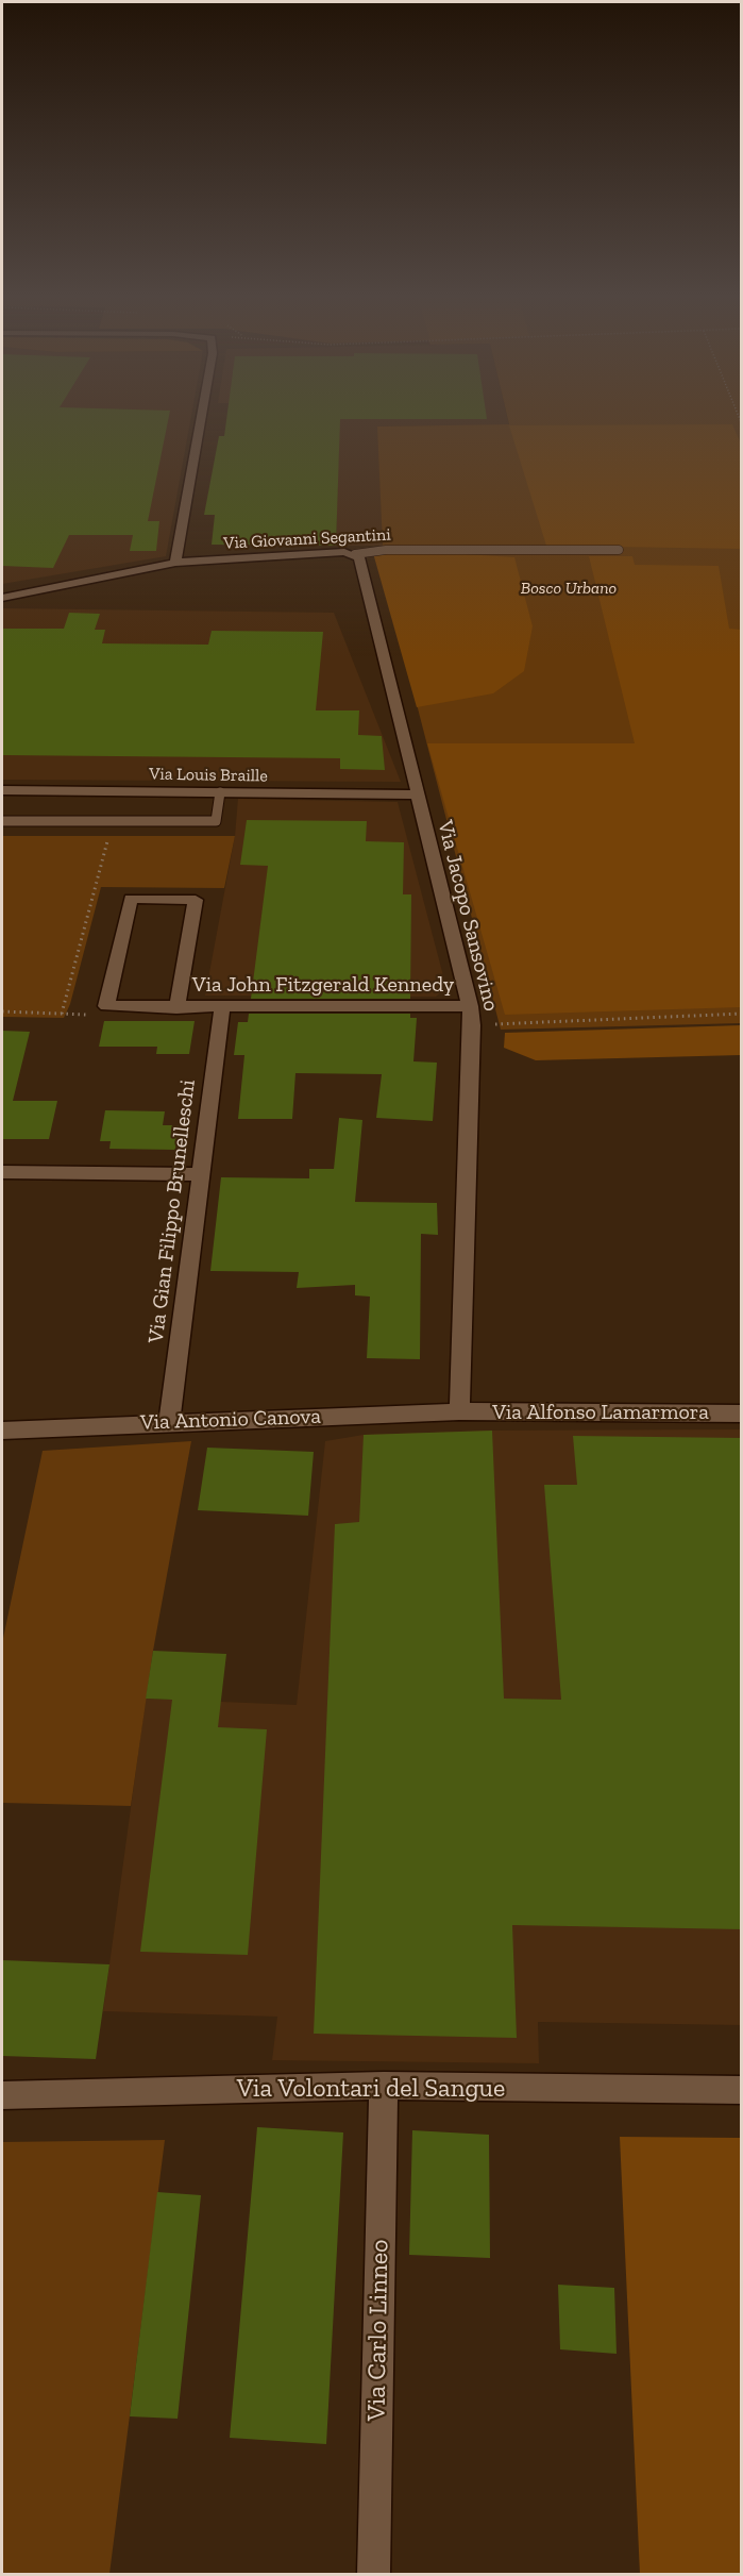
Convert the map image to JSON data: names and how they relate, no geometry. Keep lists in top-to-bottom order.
{
  "streets": {
    "street": [
      "Via Giovanni Segantini",
      "Via Louis Braille",
      "Via Jacopo Sansovino",
      "Via John Fitzgerald Kennedy",
      "Via Gian Filippo Brunelleschi",
      "Via Alfonso Lamarmora",
      "Via Antonio Canova",
      "Via Volontari del Sangue",
      "Via Carlo Linneo"
    ]
  },
  "crossings": [
    ["Via Giovanni Segantini", "Via Jacopo Sansovino"],
    ["Via Louis Braille", "Via Jacopo Sansovino"],
    ["Via Jacopo Sansovino", "Via John Fitzgerald Kennedy"],
    ["Via Jacopo Sansovino", "Via Alfonso Lamarmora"],
    ["Via Jacopo Sansovino", "Via Antonio Canova"],
    ["Via John Fitzgerald Kennedy", "Via Gian Filippo Brunelleschi"],
    ["Via Gian Filippo Brunelleschi", "Via Antonio Canova"],
    ["Via Alfonso Lamarmora", "Via Antonio Canova"],
    ["Via Volontari del Sangue", "Via Carlo Linneo"]
  ],
  "parks": ["Bosco Urbano"]
}
